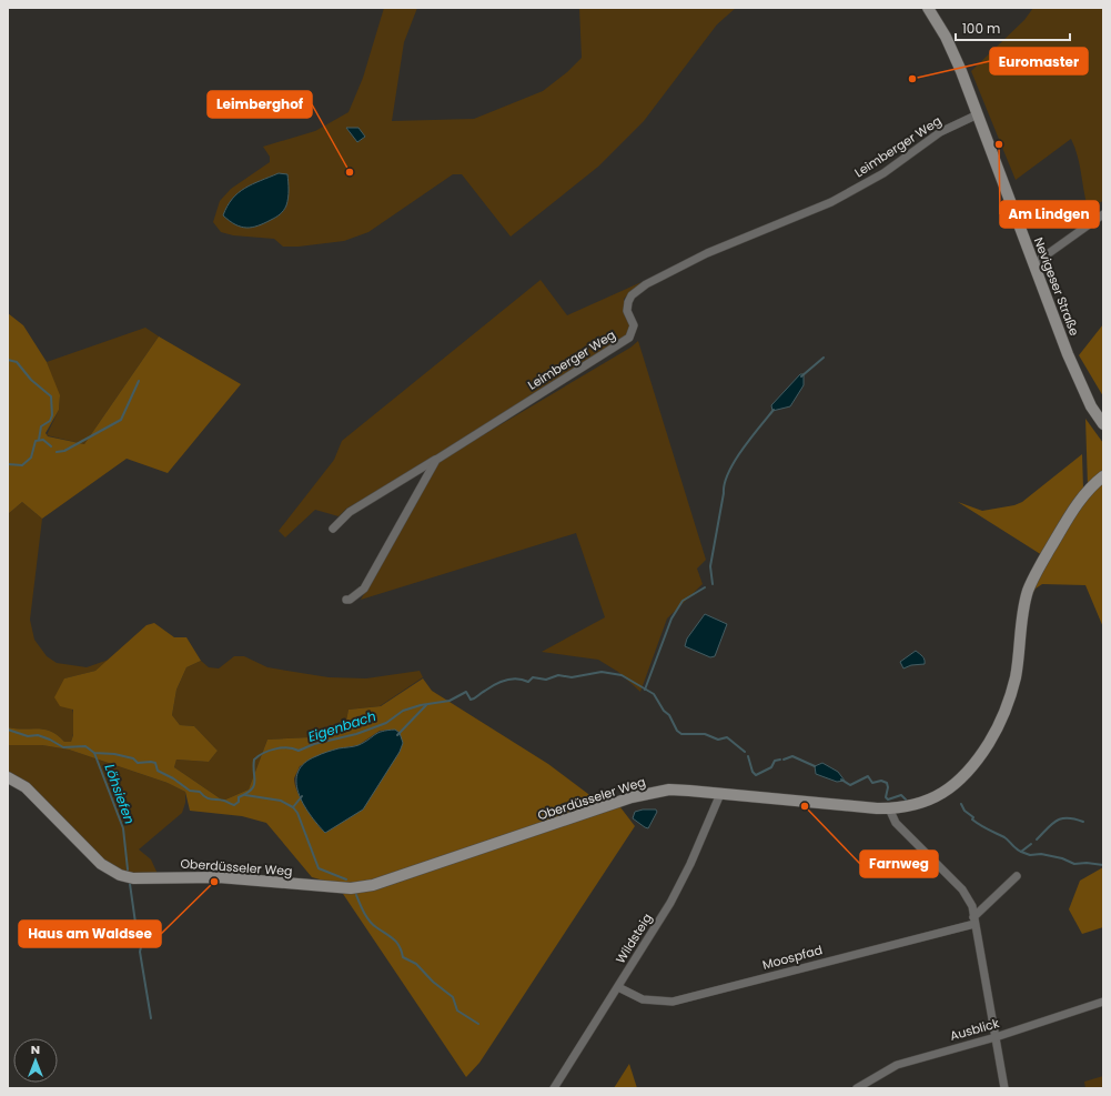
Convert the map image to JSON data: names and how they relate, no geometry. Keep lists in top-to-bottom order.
{
  "streets": {
    "street": [
      "Leimberger Weg",
      "Nevigeser Straße",
      "Oberdüsseler Weg",
      "Wildsteig",
      "Moospfad",
      "Ausblick"
    ]
  },
  "crossings": [
    ["Leimberger Weg", "Nevigeser Straße"],
    ["Oberdüsseler Weg", "Wildsteig"],
    ["Wildsteig", "Moospfad"]
  ],
  "water": ["Eigenbach", "Löhsiefen"],
  "places": [
    "Euromaster",
    "Am Lindgen",
    "Leimberghof",
    "Farnweg",
    "Haus am Waldsee"
  ],
  "scale_bar": "100 m",
  "north": "top"
}
